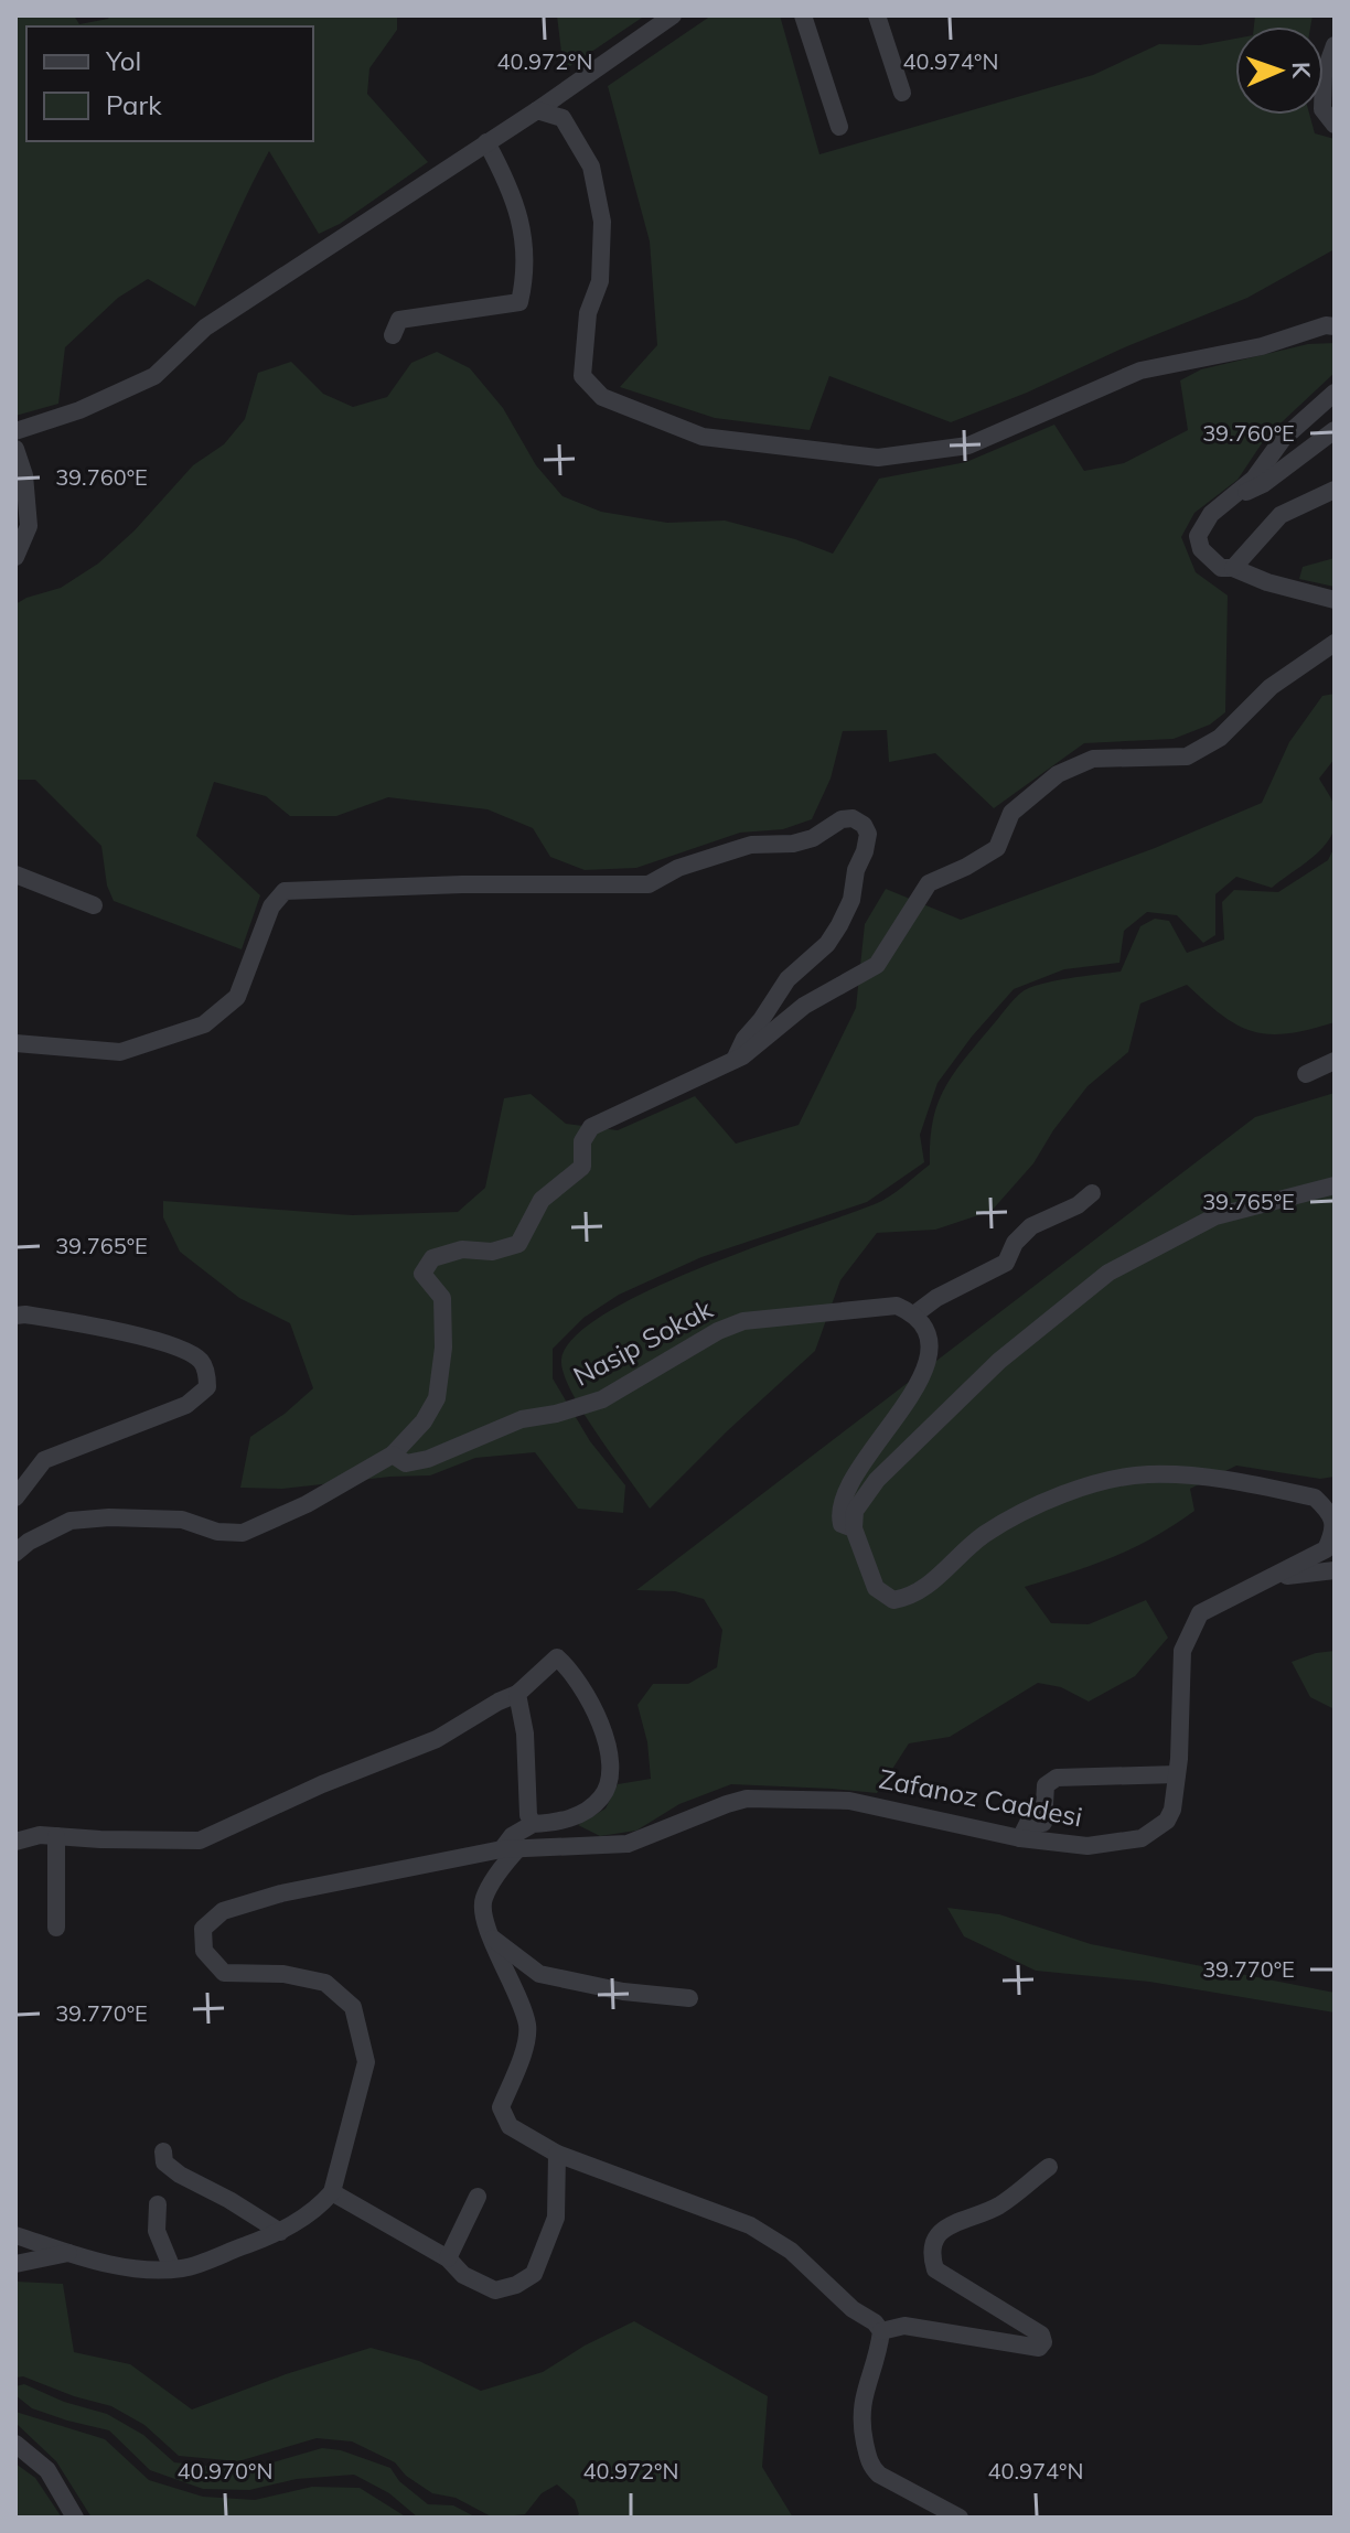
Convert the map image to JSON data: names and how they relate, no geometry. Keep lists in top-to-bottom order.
{
  "streets": {
    "street": ["Nasip Sokak", "Zafanoz Caddesi"]
  },
  "legend": ["Yol", "Park"],
  "north": "right",
  "coordinates": [
    "40.972°N",
    "40.974°N",
    "39.760°E",
    "39.765°E",
    "39.770°E",
    "40.970°N"
  ]
}
